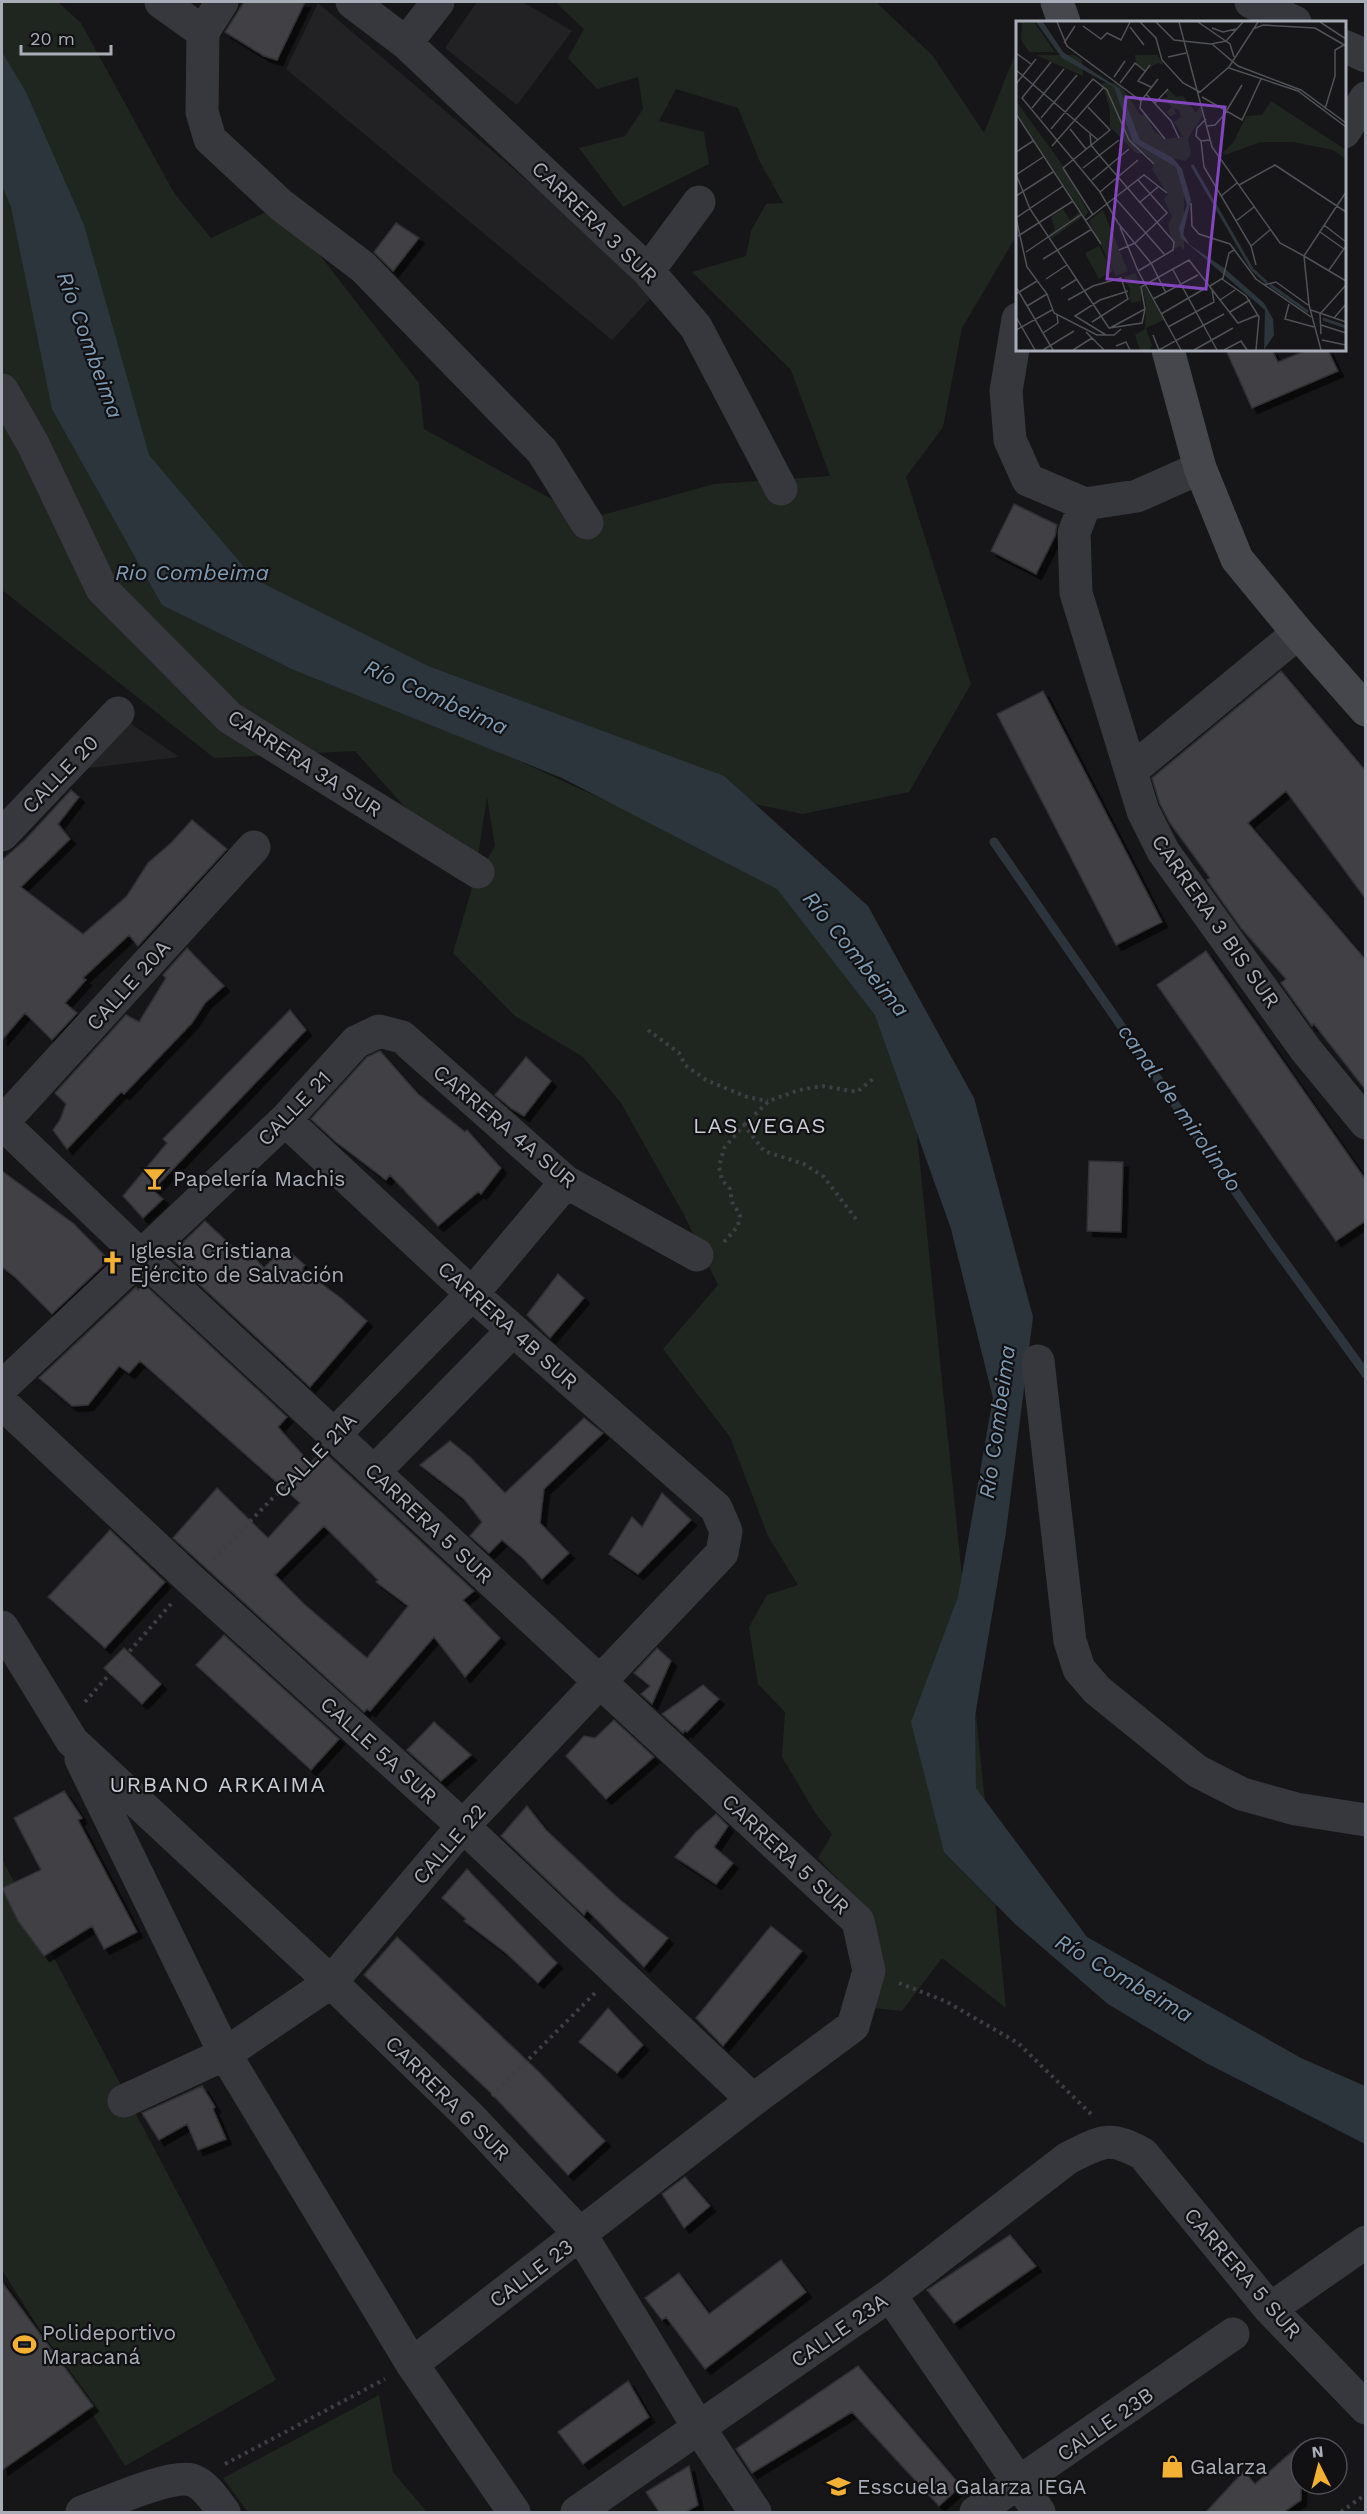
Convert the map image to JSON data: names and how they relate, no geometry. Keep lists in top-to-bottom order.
{
  "streets": {
    "street": [
      "CARRERA 3 SUR",
      "CARRERA 3A SUR",
      "CALLE 20",
      "CARRERA 3 BIS SUR",
      "CALLE 20A",
      "CALLE 21",
      "CARRERA 4A SUR",
      "CARRERA 4B SUR",
      "CALLE 21A",
      "CARRERA 5 SUR",
      "CALLE 5A SUR",
      "CALLE 22",
      "CARRERA 6 SUR",
      "CALLE 23",
      "CALLE 23A",
      "CALLE 23B"
    ]
  },
  "crossings": [
    ["CALLE 20A", "CARRERA 5 SUR"],
    ["CALLE 21", "CARRERA 4A SUR"],
    ["CALLE 21", "CARRERA 4B SUR"],
    ["CALLE 21", "CARRERA 5 SUR"],
    ["CARRERA 4A SUR", "CALLE 21A"],
    ["CARRERA 4B SUR", "CALLE 21A"],
    ["CARRERA 4B SUR", "CALLE 22"],
    ["CALLE 21A", "CARRERA 5 SUR"],
    ["CALLE 21A", "CALLE 5A SUR"],
    ["CALLE 21A", "CARRERA 6 SUR"],
    ["CARRERA 5 SUR", "CALLE 22"],
    ["CARRERA 5 SUR", "CALLE 23"],
    ["CARRERA 5 SUR", "CALLE 23A"],
    ["CALLE 5A SUR", "CALLE 22"],
    ["CALLE 5A SUR", "CALLE 23"],
    ["CALLE 22", "CARRERA 6 SUR"],
    ["CARRERA 6 SUR", "CALLE 23"],
    ["CARRERA 6 SUR", "CALLE 23A"]
  ],
  "districts": ["LAS VEGAS", "URBANO ARKAIMA"],
  "water": ["Río Combeima", "Rio Combeima", "canal de mirolindo"],
  "places": {
    "bar": ["Papelería Machis"],
    "church": ["Iglesia Cristiana Ejército de Salvación"],
    "sports": ["Polideportivo Maracaná"],
    "shop": ["Galarza"],
    "school or university": ["Esscuela Galarza IEGA"]
  },
  "scale_bar": "20 m",
  "north": "top"
}
